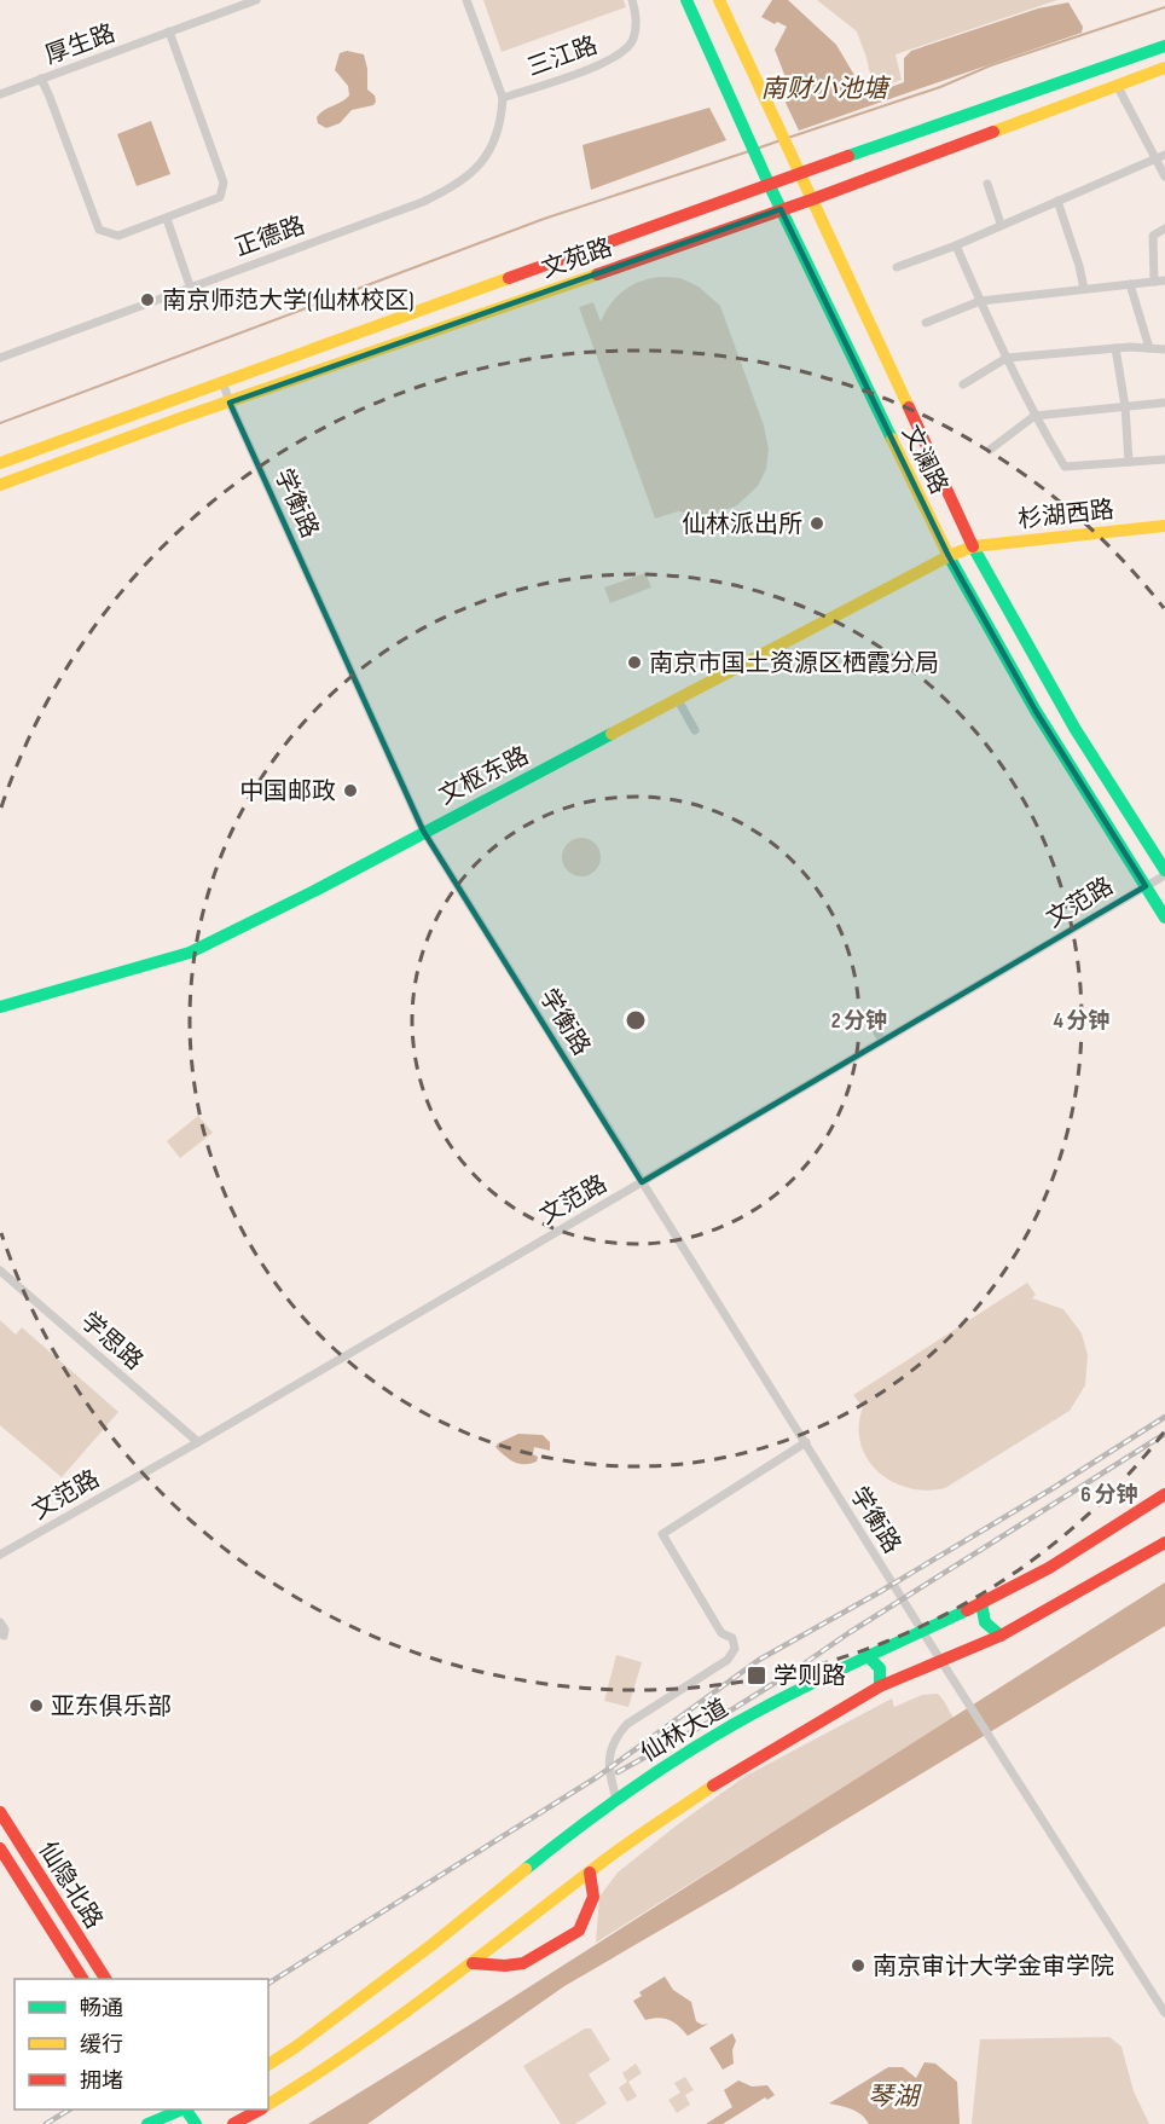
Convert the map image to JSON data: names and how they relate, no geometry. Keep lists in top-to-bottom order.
{
  "streets": {
    "main road": [
      "文苑路",
      "文澜路",
      "杉湖西路",
      "文枢东路",
      "仙林大道",
      "仙隐北路"
    ],
    "street": [
      "厚生路",
      "三江路",
      "正德路",
      "学衡路",
      "文范路",
      "学思路"
    ]
  },
  "crossings": [
    ["三江路", "正德路"],
    ["文苑路", "文澜路"],
    ["文苑路", "学衡路"],
    ["文澜路", "杉湖西路"],
    ["文澜路", "文枢东路"],
    ["文澜路", "文范路"],
    ["学衡路", "文枢东路"],
    ["学衡路", "文范路"],
    ["学衡路", "仙林大道"],
    ["杉湖西路", "文枢东路"],
    ["文范路", "学思路"]
  ],
  "water": ["南财小池塘", "琴湖"],
  "places": {
    "other": [
      "南京师范大学(仙林校区)",
      "仙林派出所",
      "南京市国土资源区栖霞分局",
      "中国邮政",
      "亚东俱乐部",
      "南京审计大学金审学院"
    ],
    "transit": ["学则路"]
  },
  "legend": ["畅通", "缓行", "拥堵"],
  "rings": ["2 分钟", "4 分钟", "6 分钟"]
}
